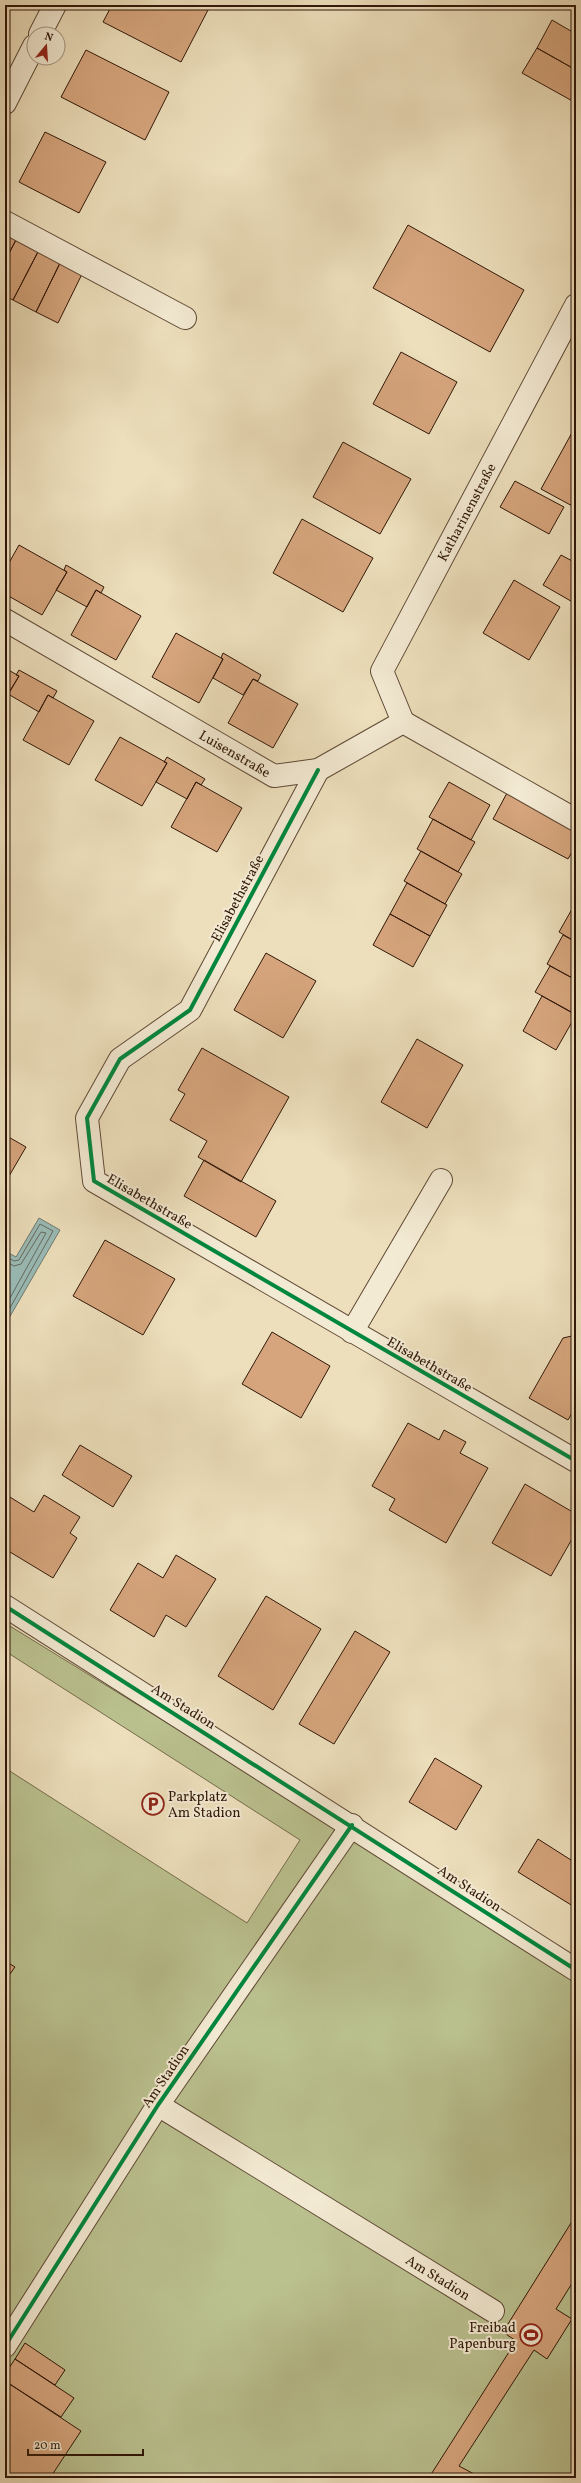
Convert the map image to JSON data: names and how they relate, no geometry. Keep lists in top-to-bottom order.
{
  "streets": {
    "street": [
      "Katharinenstraße",
      "Luisenstraße",
      "Elisabethstraße",
      "Am Stadion"
    ]
  },
  "crossings": [
    ["Katharinenstraße", "Luisenstraße"],
    ["Luisenstraße", "Elisabethstraße"]
  ],
  "places": {
    "parking": ["Parkplatz Am Stadion"],
    "sports": ["Freibad Papenburg"]
  },
  "scale_bar": "20 m",
  "north": "top"
}
